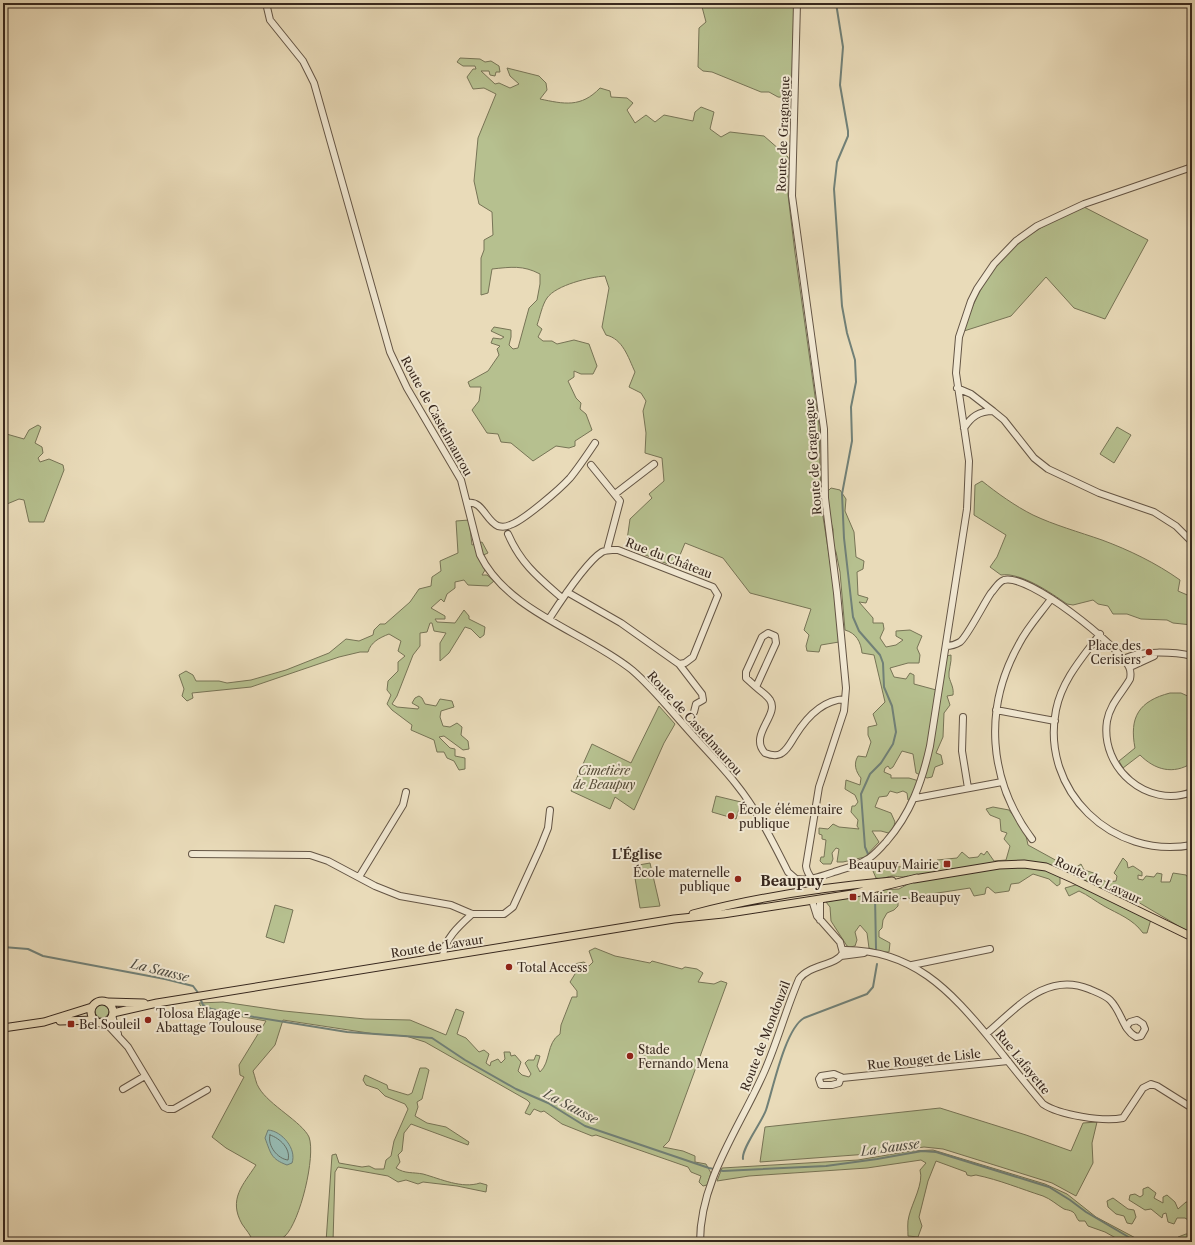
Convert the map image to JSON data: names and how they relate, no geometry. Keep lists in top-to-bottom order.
{
  "streets": {
    "main road": ["Route de Lavaur"],
    "street": [
      "Route de Gragnague",
      "Route de Castelmaurou",
      "Rue du Château",
      "Route de Mondouzil",
      "Rue Rouget de Lisle",
      "Rue Lafayette"
    ]
  },
  "crossings": [
    ["Route de Gragnague", "Route de Castelmaurou"],
    ["Route de Gragnague", "Route de Lavaur"],
    ["Route de Castelmaurou", "Rue du Château"],
    ["Route de Mondouzil", "Rue Lafayette"],
    ["Rue Rouget de Lisle", "Rue Lafayette"]
  ],
  "districts": ["L'Église", "Beaupuy"],
  "water": ["La Sausse"],
  "parks": ["Cimetière de Beaupuy"],
  "places": {
    "other": [
      "Place des Cerisiers",
      "École élémentaire publique",
      "École maternelle publique",
      "Total Access",
      "Tolosa Elagage - Abattage Toulouse",
      "Stade Fernando Mena"
    ],
    "transit": ["Beaupuy Mairie", "Mairie - Beaupuy", "Bel Souleil"]
  }
}
